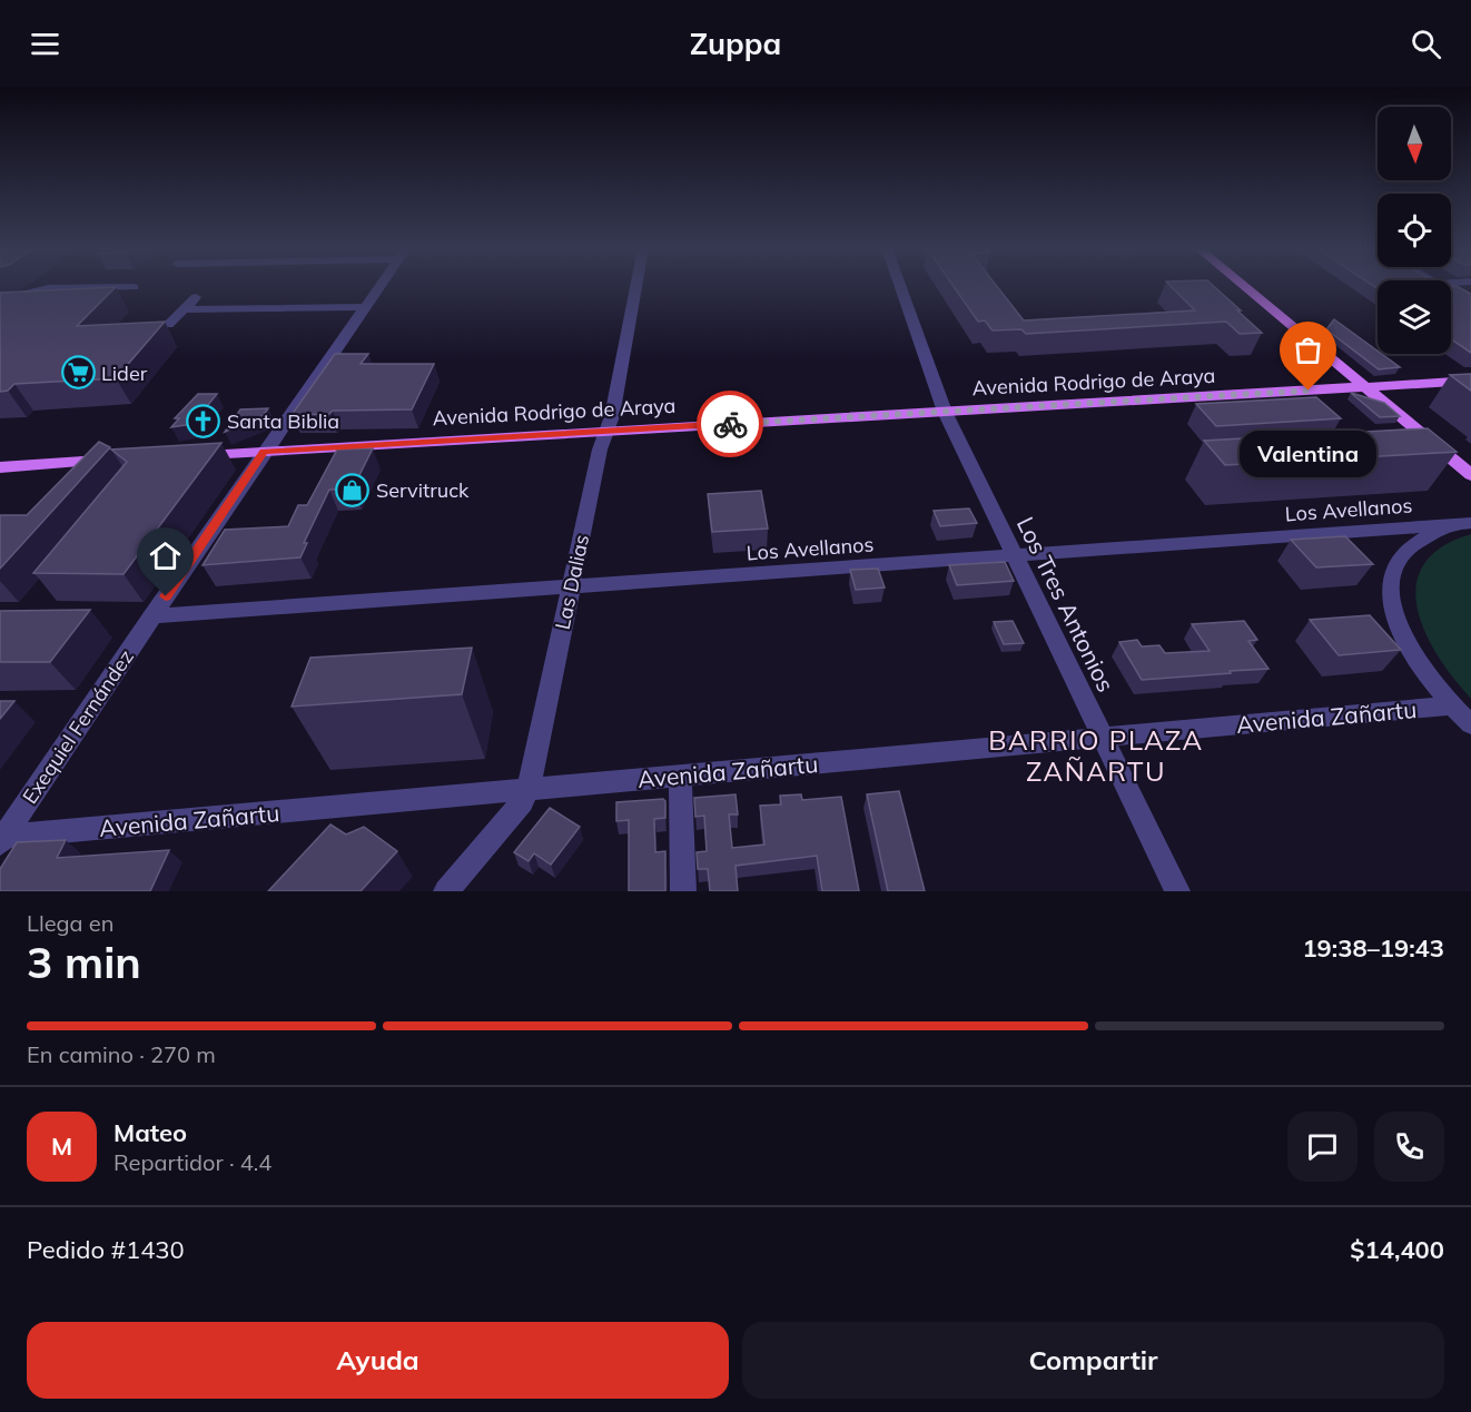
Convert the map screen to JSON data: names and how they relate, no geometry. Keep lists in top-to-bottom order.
{
  "streets": {
    "main road": ["Avenida Rodrigo de Araya"],
    "street": [
      "Los Avellanos",
      "Las Dalias",
      "Los Tres Antonios",
      "Avenida Zañartu",
      "Exequiel Fernández"
    ]
  },
  "crossings": [
    ["Avenida Rodrigo de Araya", "Las Dalias"],
    ["Avenida Rodrigo de Araya", "Los Tres Antonios"],
    ["Avenida Rodrigo de Araya", "Exequiel Fernández"],
    ["Los Avellanos", "Las Dalias"],
    ["Los Avellanos", "Los Tres Antonios"],
    ["Los Avellanos", "Avenida Zañartu"],
    ["Los Avellanos", "Exequiel Fernández"],
    ["Las Dalias", "Avenida Zañartu"],
    ["Los Tres Antonios", "Avenida Zañartu"],
    ["Avenida Zañartu", "Exequiel Fernández"]
  ],
  "districts": ["BARRIO PLAZA ZAÑARTU"],
  "places": {
    "supermarket": ["Lider"],
    "other": ["Valentina"],
    "church": ["Santa Biblia"],
    "shop": ["Servitruck"]
  },
  "north": "bottom",
  "page": {
    "header": "Zuppa",
    "bubble": "Valentina",
    "heading": ["3 min", "Llega en", "19:38–19:43"],
    "panel": [
      "Mateo",
      "Repartidor · 4.4",
      "Pedido #1430",
      "$14,400"
    ],
    "bar": "En camino · 270 m",
    "round": "M",
    "buttons": ["Ayuda", "Compartir"]
  }
}
